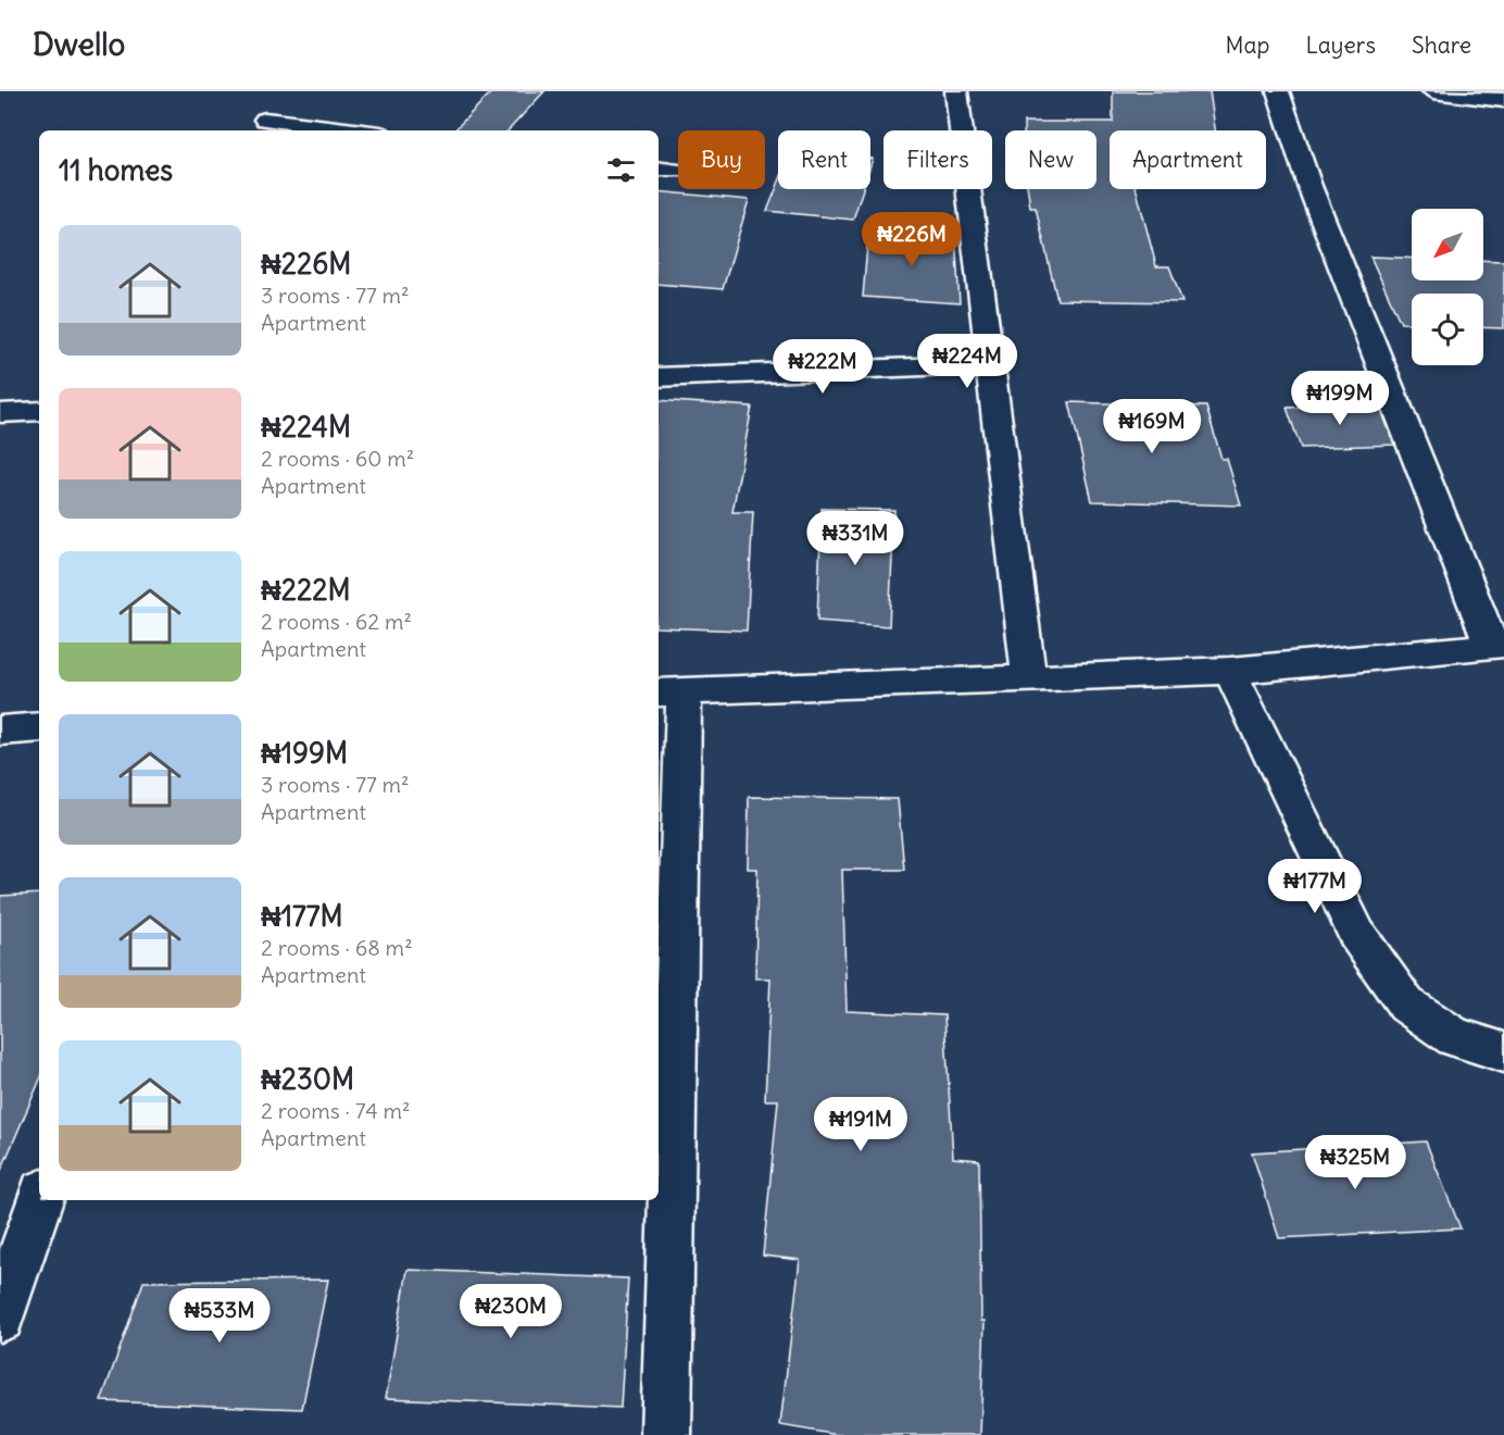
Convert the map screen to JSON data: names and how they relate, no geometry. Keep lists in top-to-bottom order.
{
  "north": "bottom left",
  "page": {
    "header": "Dwello",
    "nav": ["Map", "Layers", "Share"],
    "chip": [
      "Buy",
      "Rent",
      "Filters",
      "New",
      "Apartment"
    ],
    "heading": "11 homes",
    "list": [
      {
        "name": "₦226M",
        "note": "3 rooms · 77 m² · Apartment"
      },
      {
        "name": "₦224M",
        "note": "2 rooms · 60 m² · Apartment"
      },
      {
        "name": "₦222M",
        "note": "2 rooms · 62 m² · Apartment"
      },
      {
        "name": "₦199M",
        "note": "3 rooms · 77 m² · Apartment"
      },
      {
        "name": "₦177M",
        "note": "2 rooms · 68 m² · Apartment"
      },
      {
        "name": "₦230M",
        "note": "2 rooms · 74 m² · Apartment"
      }
    ],
    "price": [
      "₦226M",
      "₦224M",
      "₦222M",
      "₦199M",
      "₦169M",
      "₦331M",
      "₦177M",
      "₦191M",
      "₦325M",
      "₦230M",
      "₦533M"
    ]
  }
}
